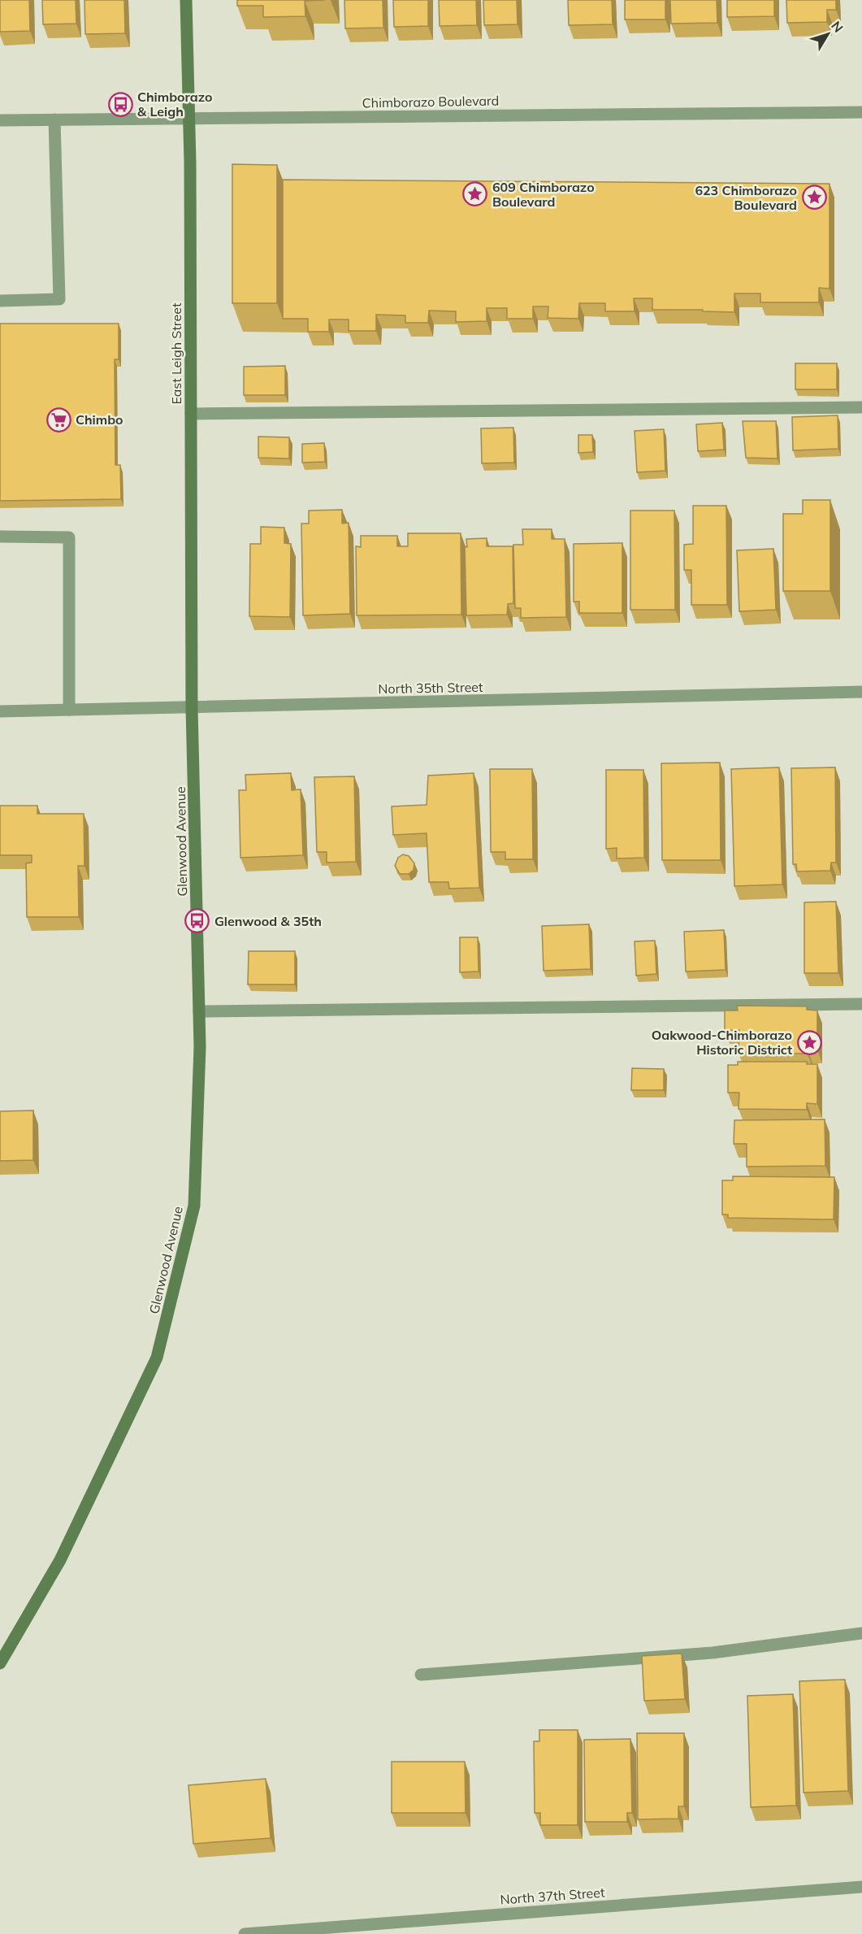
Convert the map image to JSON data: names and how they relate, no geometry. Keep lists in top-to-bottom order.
{
  "streets": {
    "street": [
      "Chimborazo Boulevard",
      "East Leigh Street",
      "North 35th Street",
      "Glenwood Avenue",
      "North 37th Street"
    ]
  },
  "crossings": [
    ["Chimborazo Boulevard", "East Leigh Street"],
    ["East Leigh Street", "North 35th Street"],
    ["East Leigh Street", "Glenwood Avenue"],
    ["North 35th Street", "Glenwood Avenue"]
  ],
  "places": {
    "bus stop": ["Chimborazo & Leigh", "Glenwood & 35th"],
    "place": ["609 Chimborazo Boulevard", "623 Chimborazo Boulevard", "Oakwood-Chimborazo Historic District"],
    "supermarket": ["Chimbo"]
  },
  "north": "top right"
}
